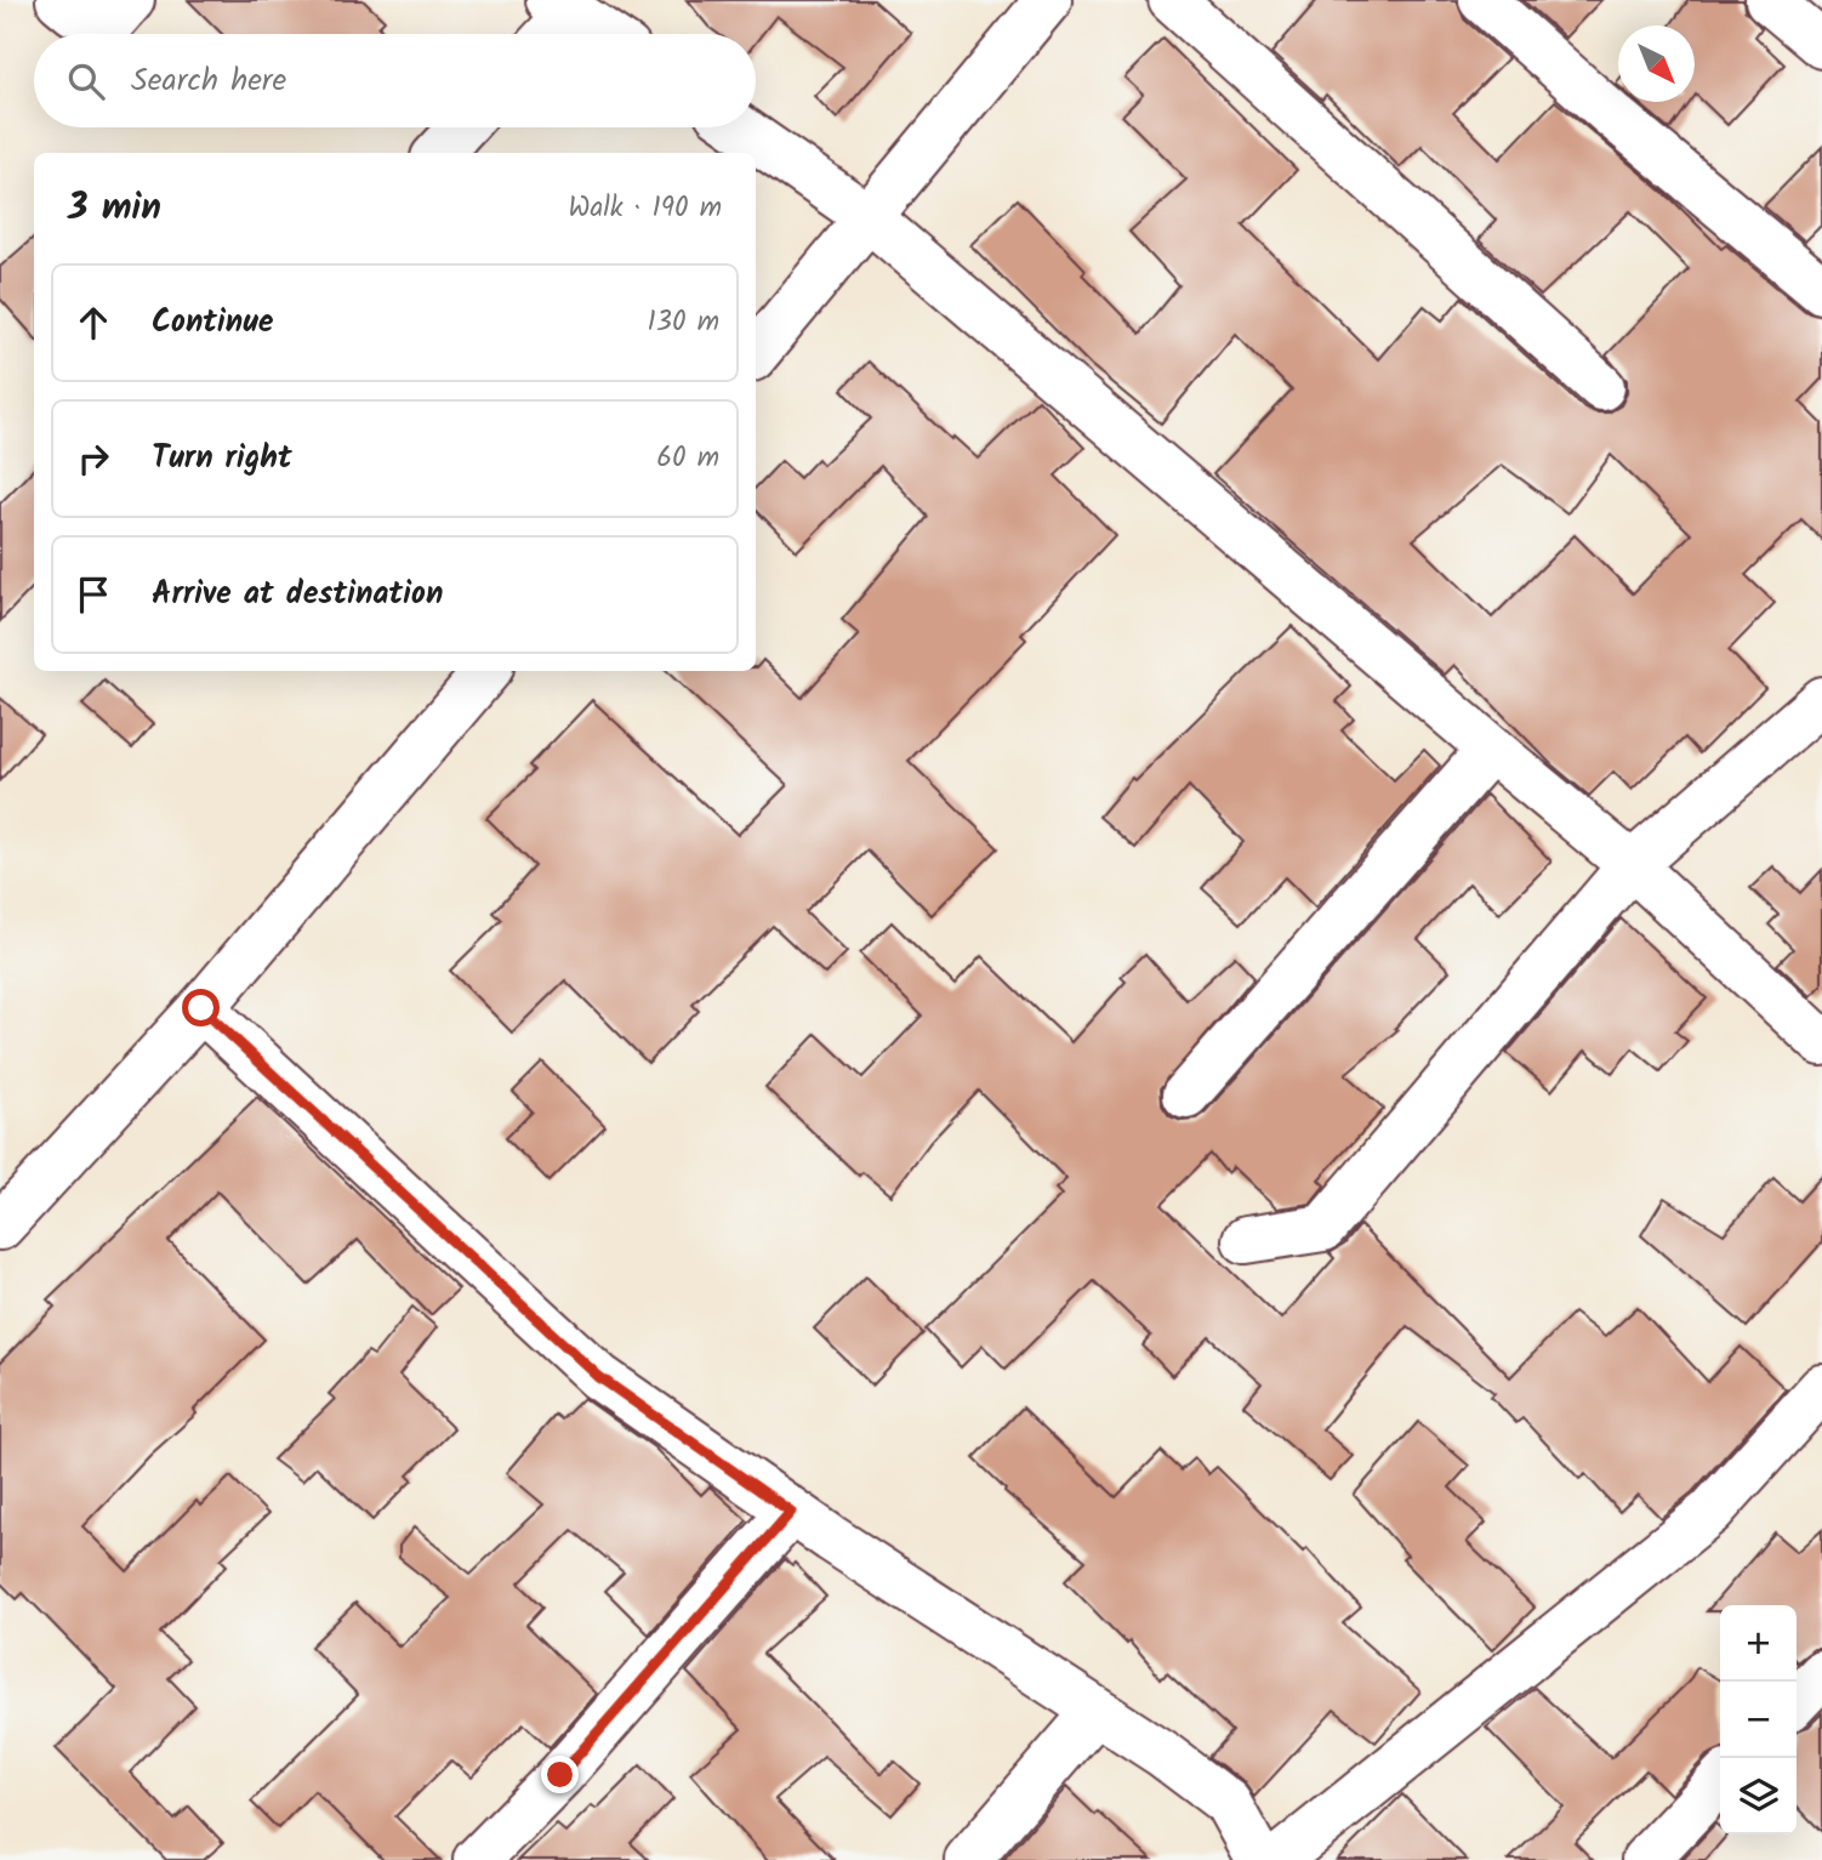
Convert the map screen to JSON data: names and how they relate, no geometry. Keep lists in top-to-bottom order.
{
  "north": "bottom right",
  "page": {
    "search": "Search here",
    "heading": ["3 min", "Walk · 190 m"],
    "list": [
      ["Continue", "130 m"],
      ["Turn right", "60 m"],
      "Arrive at destination"
    ],
    "map_buttons": ["+", "−"]
  }
}
